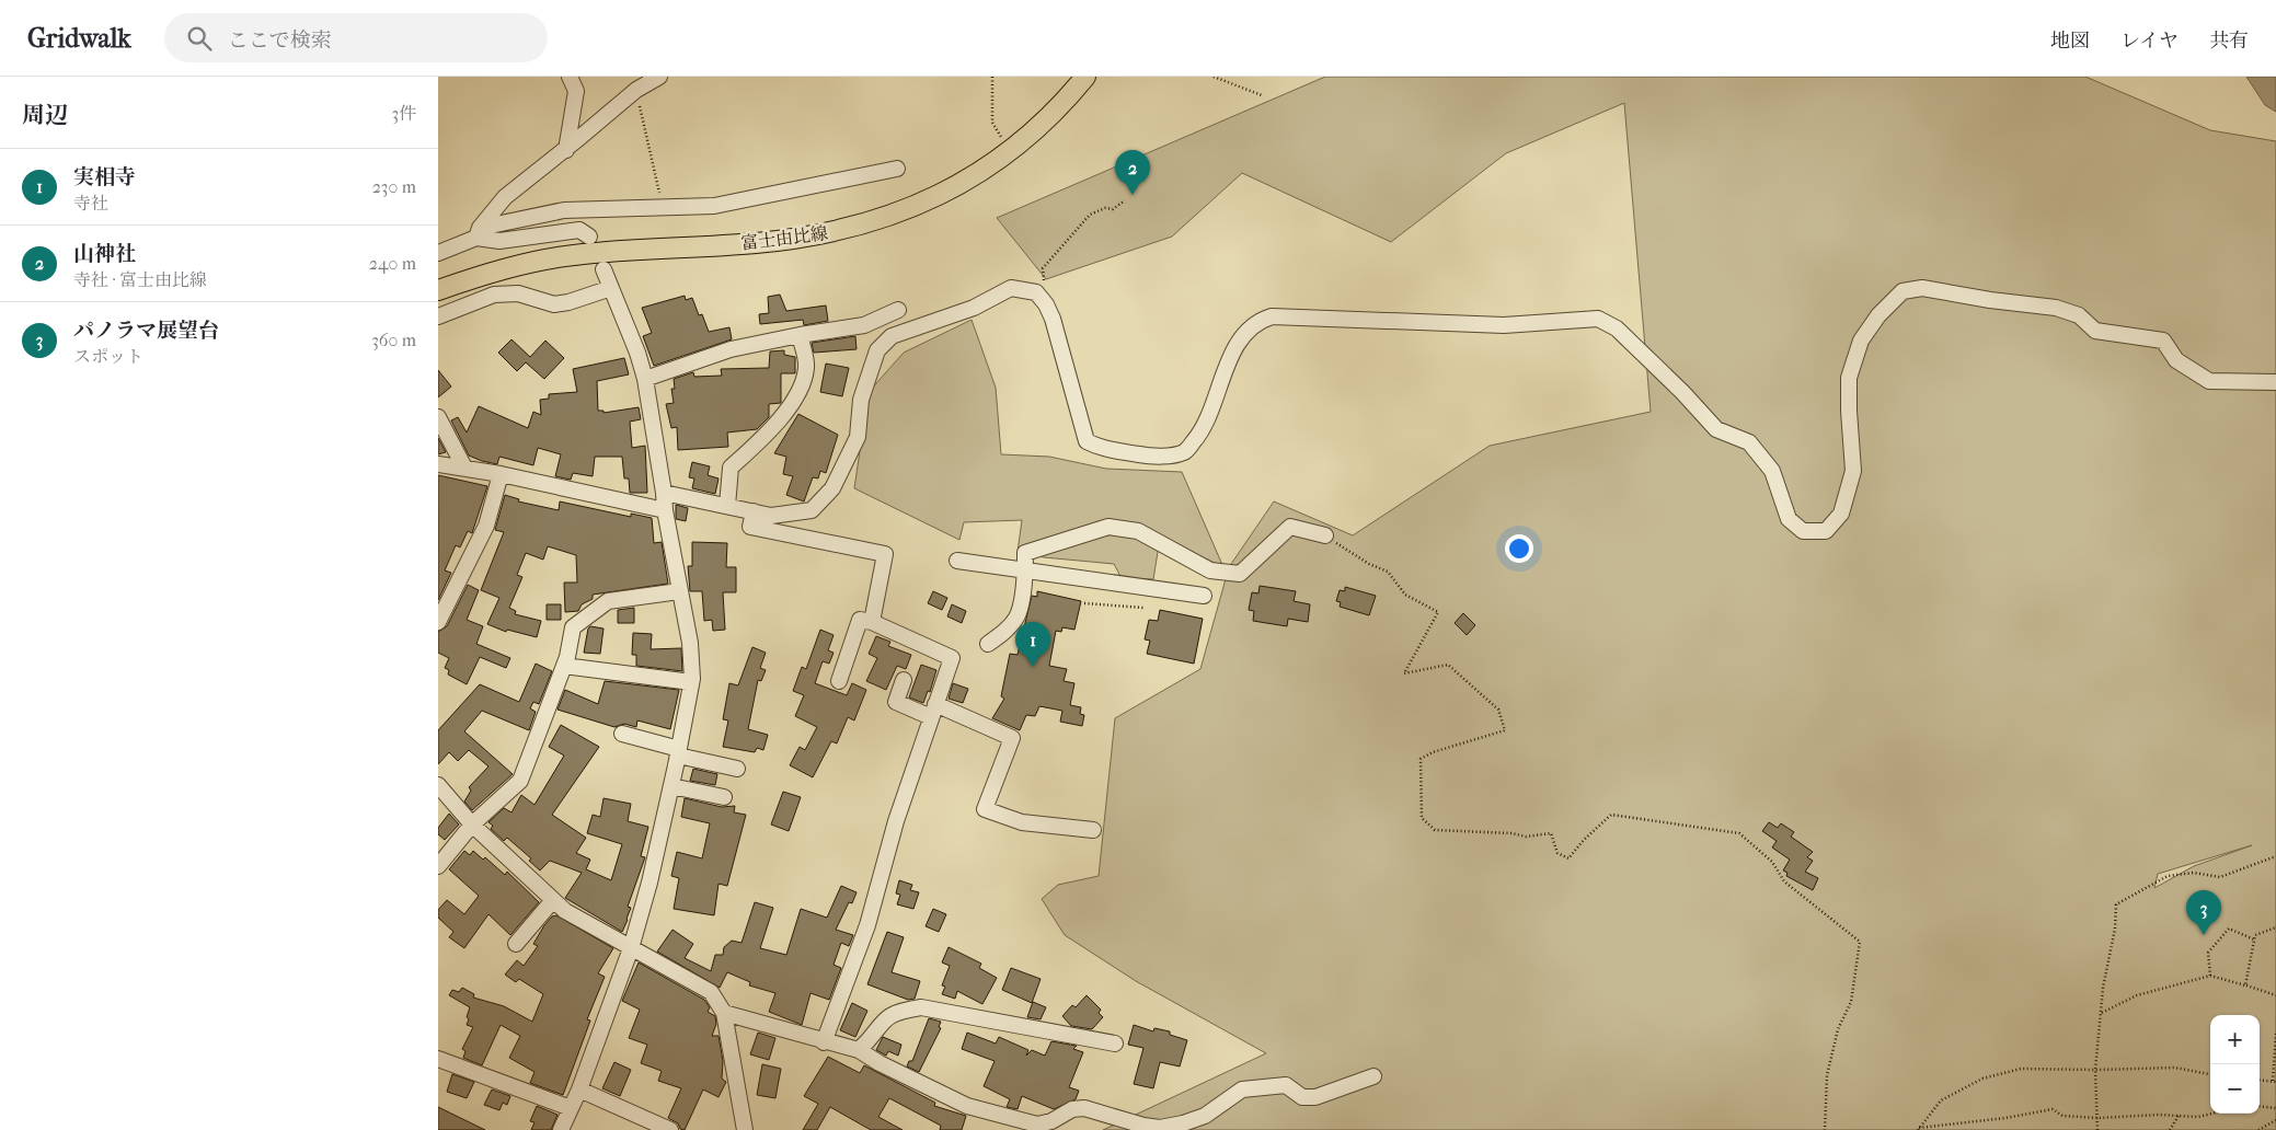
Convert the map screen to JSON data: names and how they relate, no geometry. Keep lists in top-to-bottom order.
{
  "streets": {
    "main road": ["富士由比線"]
  },
  "page": {
    "header": "Gridwalk",
    "search": "ここで検索",
    "nav": ["地図", "レイヤ", "共有"],
    "heading": ["周辺", "3件"],
    "list": [
      {
        "mark": "1",
        "name": "実相寺",
        "note": "寺社",
        "value": "230 m"
      },
      {
        "mark": "2",
        "name": "山神社",
        "note": "寺社 · 富士由比線",
        "value": "240 m"
      },
      {
        "mark": "3",
        "name": "パノラマ展望台",
        "note": "スポット",
        "value": "360 m"
      }
    ],
    "pins": ["2", "1", "3"],
    "map_buttons": ["+", "−"]
  }
}
